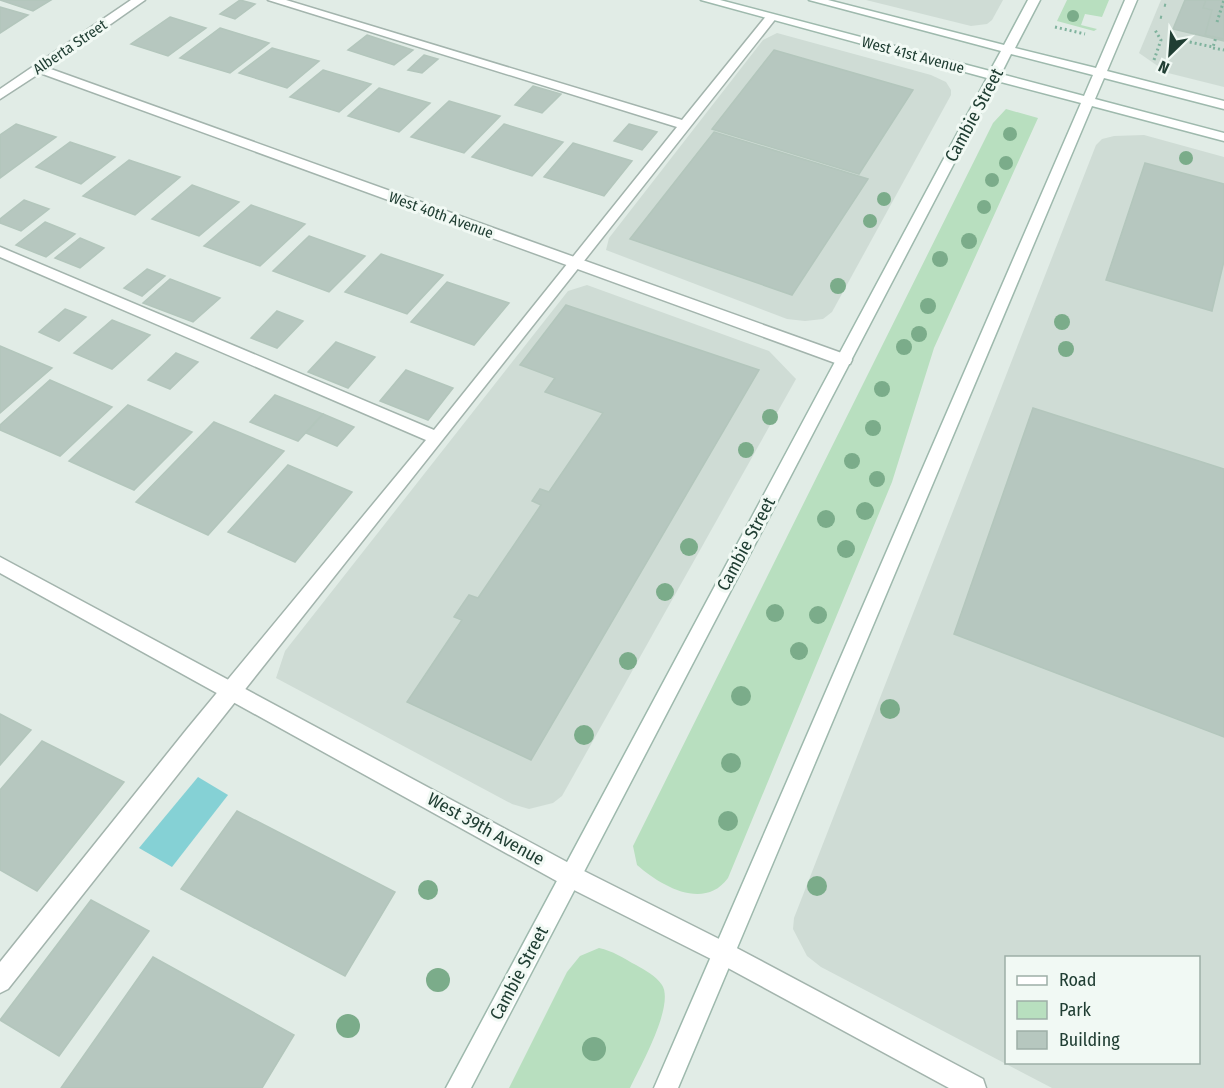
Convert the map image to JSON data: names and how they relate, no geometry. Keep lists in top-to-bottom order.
{
  "streets": {
    "main road": [
      "Alberta Street",
      "West 41st Avenue",
      "Cambie Street",
      "West 40th Avenue",
      "West 39th Avenue"
    ]
  },
  "crossings": [
    ["Alberta Street", "West 40th Avenue"],
    ["West 41st Avenue", "Cambie Street"],
    ["Cambie Street", "West 40th Avenue"],
    ["Cambie Street", "West 39th Avenue"]
  ],
  "legend": ["Road", "Park", "Building"],
  "north": "bottom left"
}
